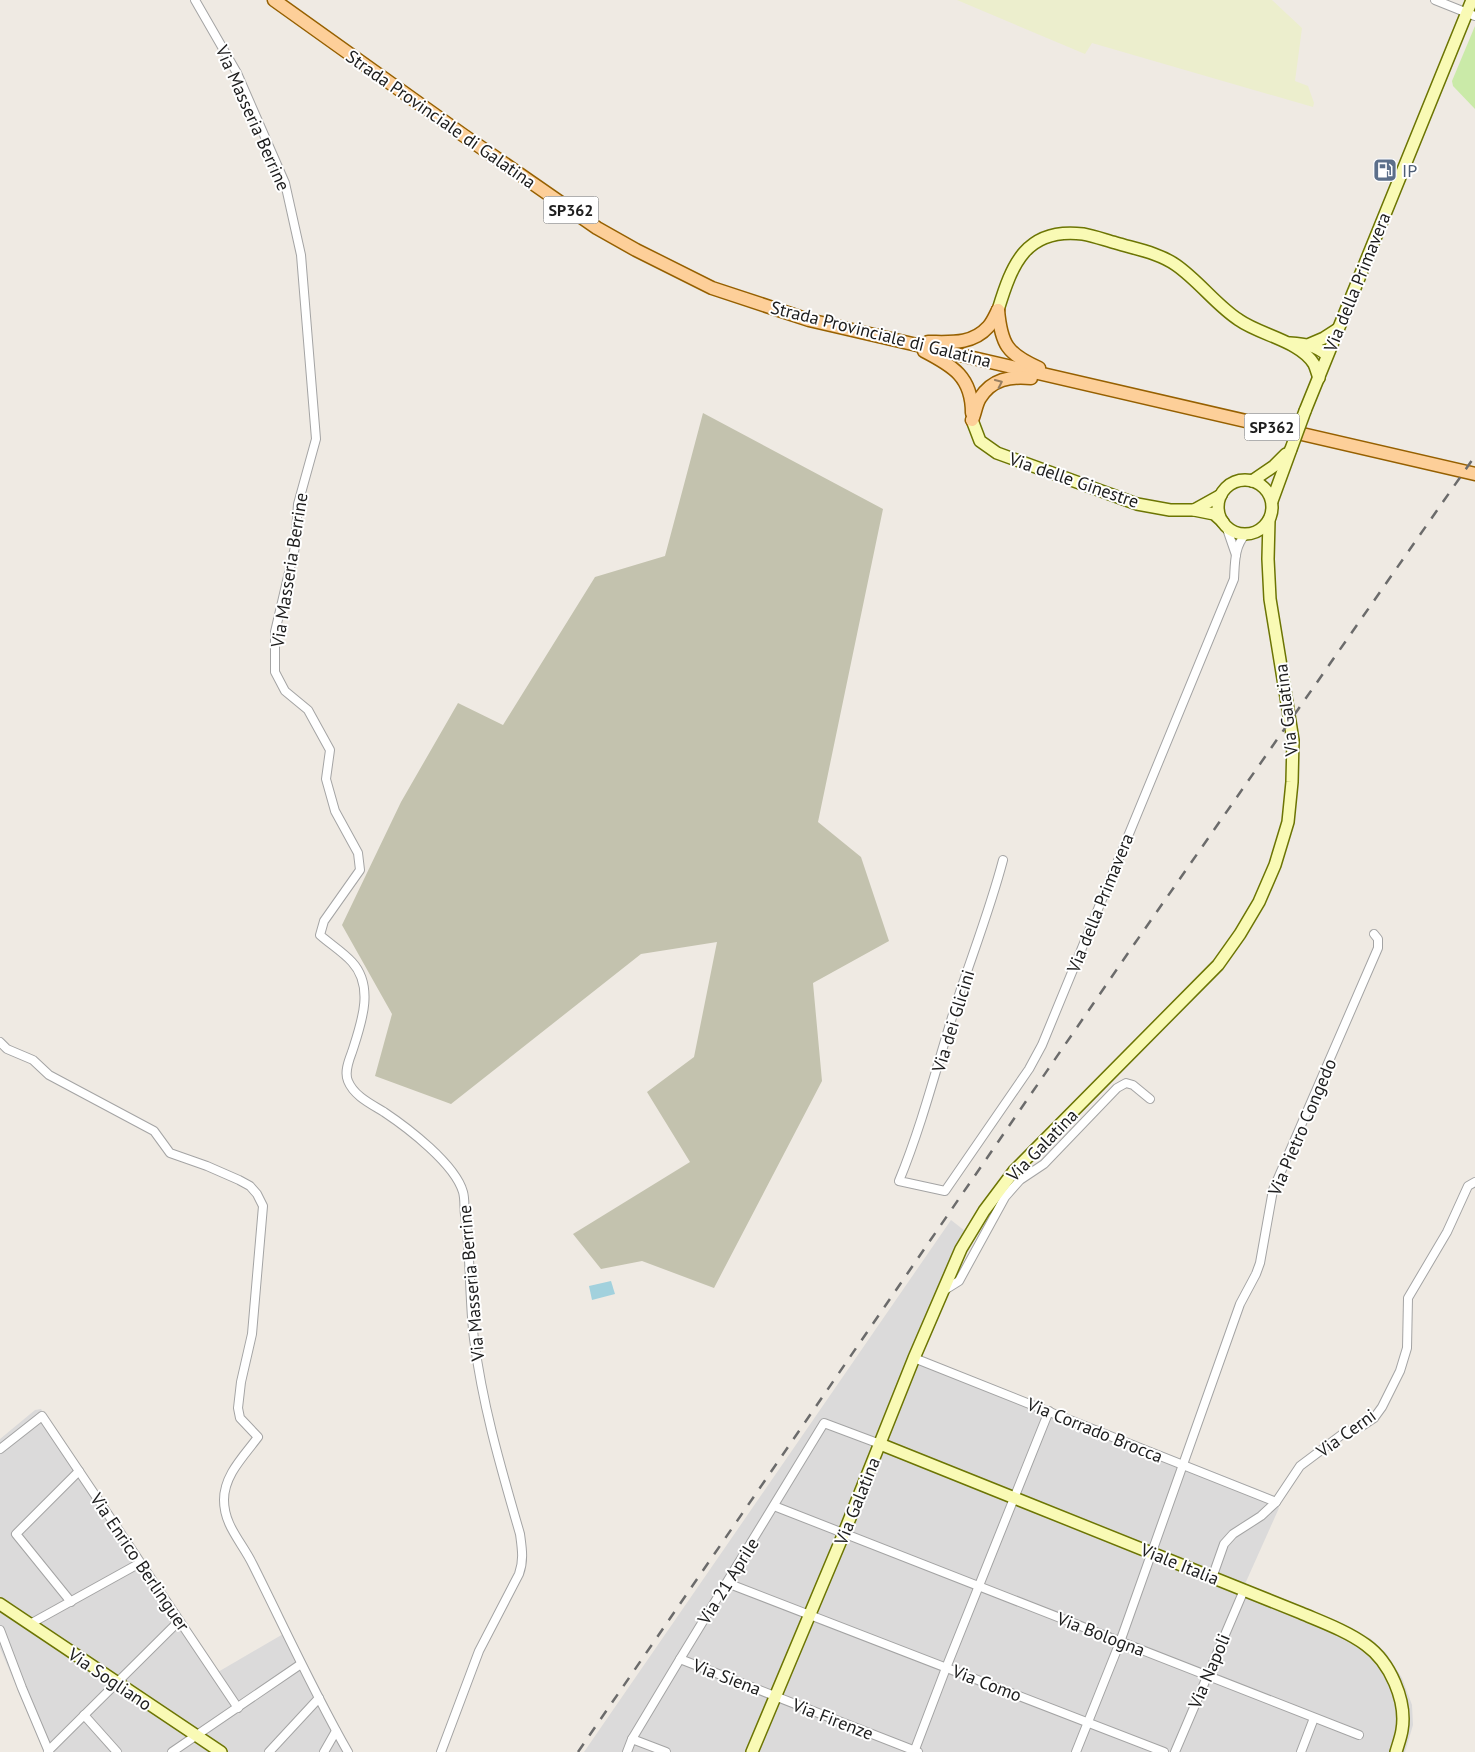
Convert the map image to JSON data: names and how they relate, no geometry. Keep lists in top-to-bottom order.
{
  "streets": {
    "main road": ["Strada Provinciale di Galatina", "SP362"],
    "street": [
      "Via Masseria Berrine",
      "Via della Primavera",
      "Via delle Ginestre",
      "Via Galatina",
      "Via dei Glicini",
      "Via Pietro Congedo",
      "Via Corrado Brocca",
      "Via Cerni",
      "Via Enrico Berlinguer",
      "Viale Italia",
      "Via 21 Aprile",
      "Via Bologna",
      "Via Napoli",
      "Via Siena",
      "Via Sogliano",
      "Via Como",
      "Via Firenze"
    ]
  },
  "crossings": [
    ["Via della Primavera", "Via delle Ginestre"],
    ["Via della Primavera", "Via Galatina"],
    ["Via della Primavera", "Via dei Glicini"],
    ["Via delle Ginestre", "Via Galatina"],
    ["Via Galatina", "Via Corrado Brocca"],
    ["Via Galatina", "Viale Italia"],
    ["Via Galatina", "Via 21 Aprile"],
    ["Via Galatina", "Via Bologna"],
    ["Via Galatina", "Via Siena"],
    ["Via Galatina", "Via Como"],
    ["Via Galatina", "Via Firenze"],
    ["Via Pietro Congedo", "Via Corrado Brocca"],
    ["Via Pietro Congedo", "Viale Italia"],
    ["Via Pietro Congedo", "Via Bologna"],
    ["Via Pietro Congedo", "Via Como"],
    ["Via Corrado Brocca", "Via Cerni"],
    ["Via Cerni", "Viale Italia"],
    ["Viale Italia", "Via 21 Aprile"],
    ["Viale Italia", "Via Napoli"],
    ["Via 21 Aprile", "Via Bologna"],
    ["Via 21 Aprile", "Via Siena"],
    ["Via 21 Aprile", "Via Como"],
    ["Via Bologna", "Via Napoli"],
    ["Via Siena", "Via Firenze"]
  ],
  "places": {
    "fuel station": ["IP"]
  }
}
